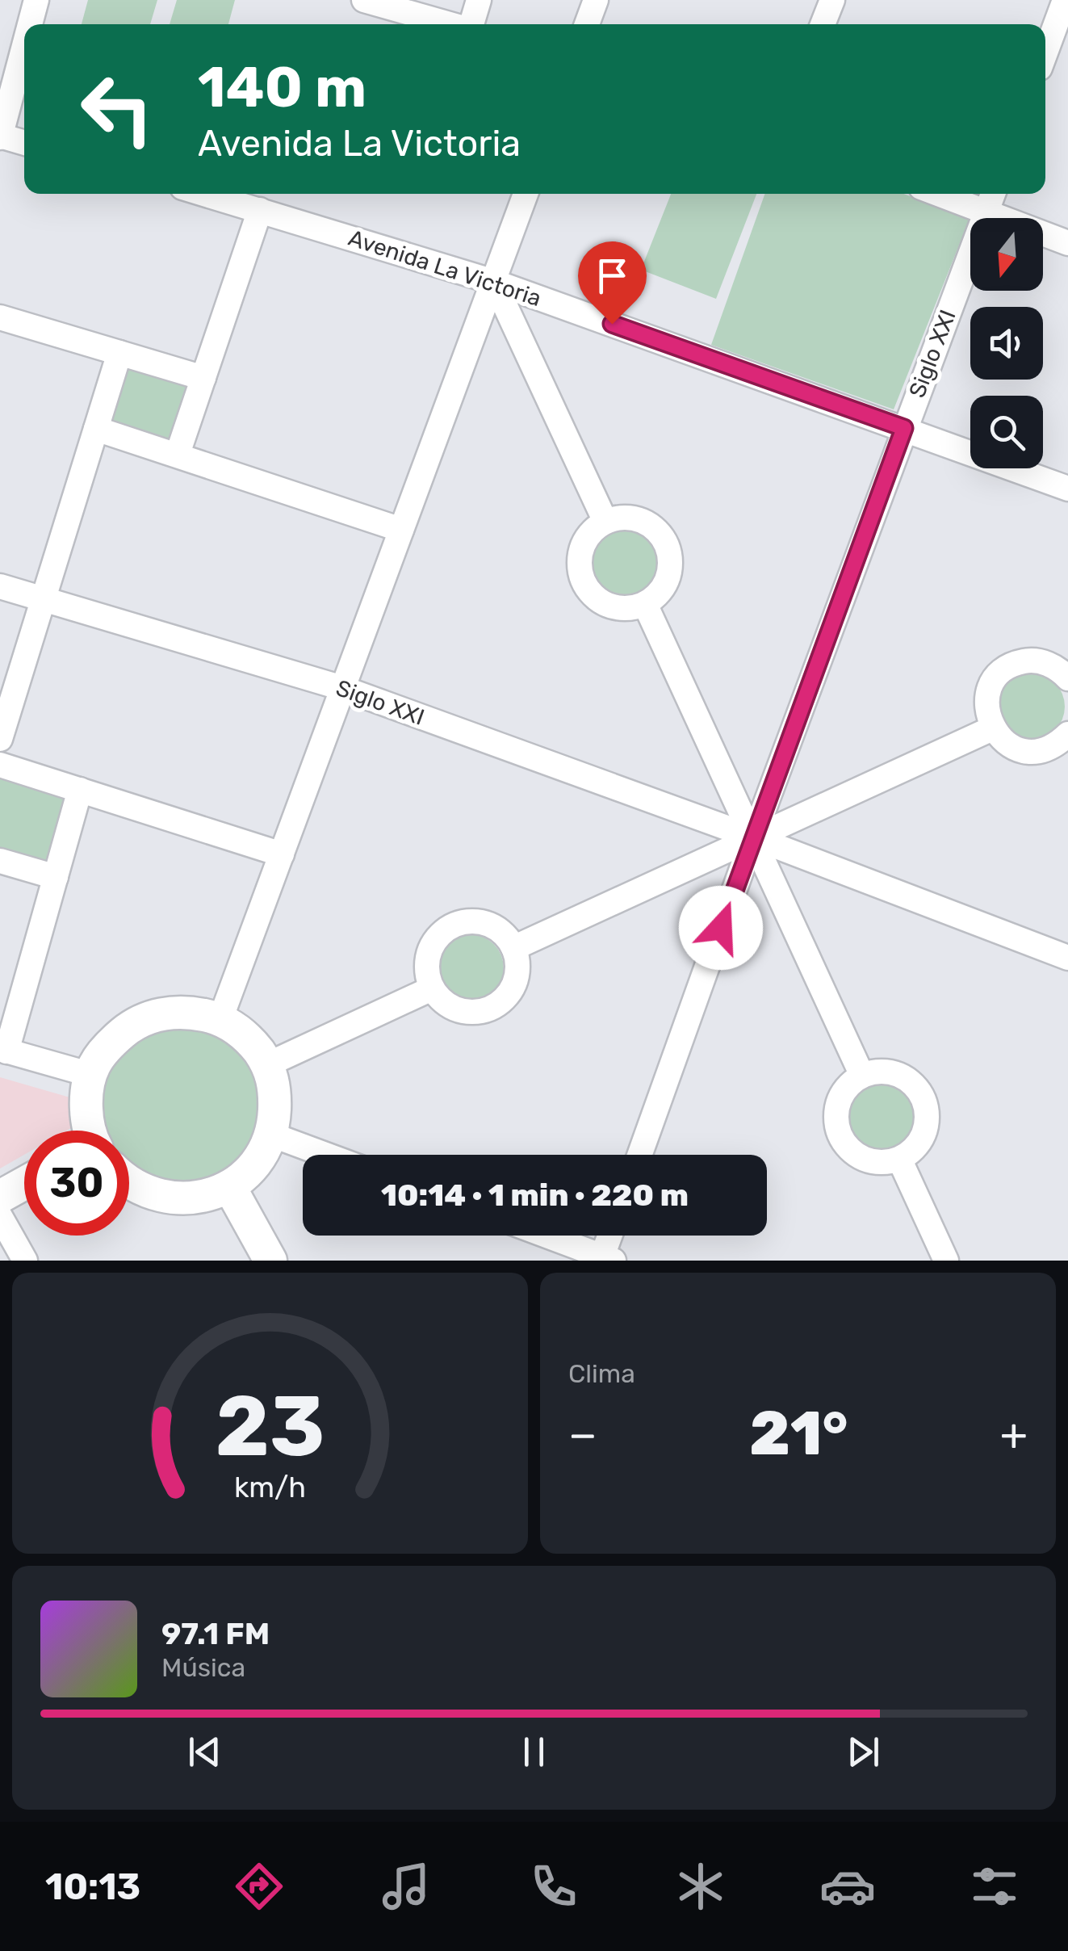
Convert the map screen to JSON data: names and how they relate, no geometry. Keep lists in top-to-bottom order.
{
  "streets": {
    "street": ["Avenida La Victoria", "Siglo XXI"]
  },
  "crossings": [
    ["Avenida La Victoria", "Siglo XXI"]
  ],
  "north": "bottom",
  "page": {
    "turn": ["140 m", "Avenida La Victoria"],
    "limit": "30",
    "trip": "10:14 · 1 min · 220 m",
    "tile": "Clima",
    "heat": ["−", "21°", "+"],
    "song": ["97.1 FM", "Música"],
    "tabs": "10:13",
    "gauge": ["23", "km/h"]
  }
}
